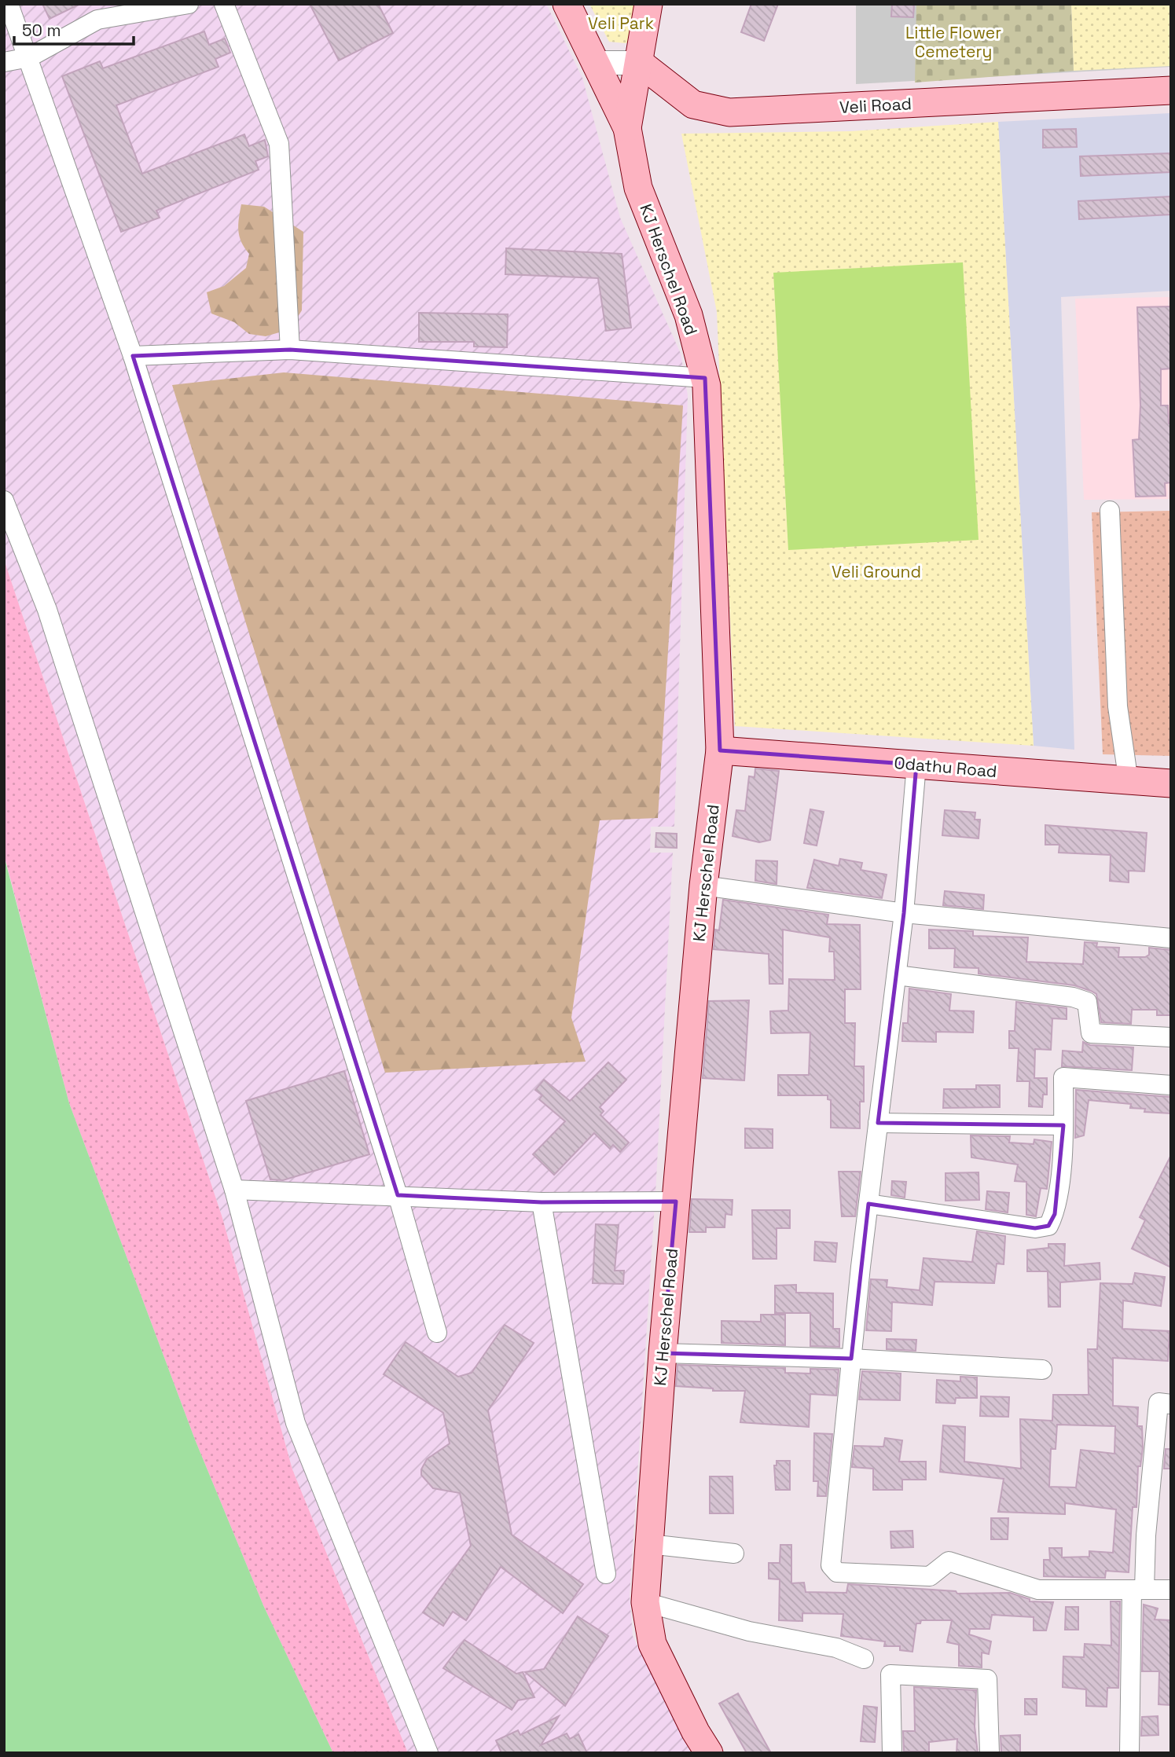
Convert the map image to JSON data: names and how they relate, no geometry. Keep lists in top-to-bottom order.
{
  "streets": {
    "main road": ["Veli Road", "KJ Herschel Road", "Odathu Road"]
  },
  "crossings": [
    ["KJ Herschel Road", "Odathu Road"]
  ],
  "parks": ["Veli Park", "Little Flower Cemetery", "Veli Ground"],
  "scale_bar": "50 m"
}
